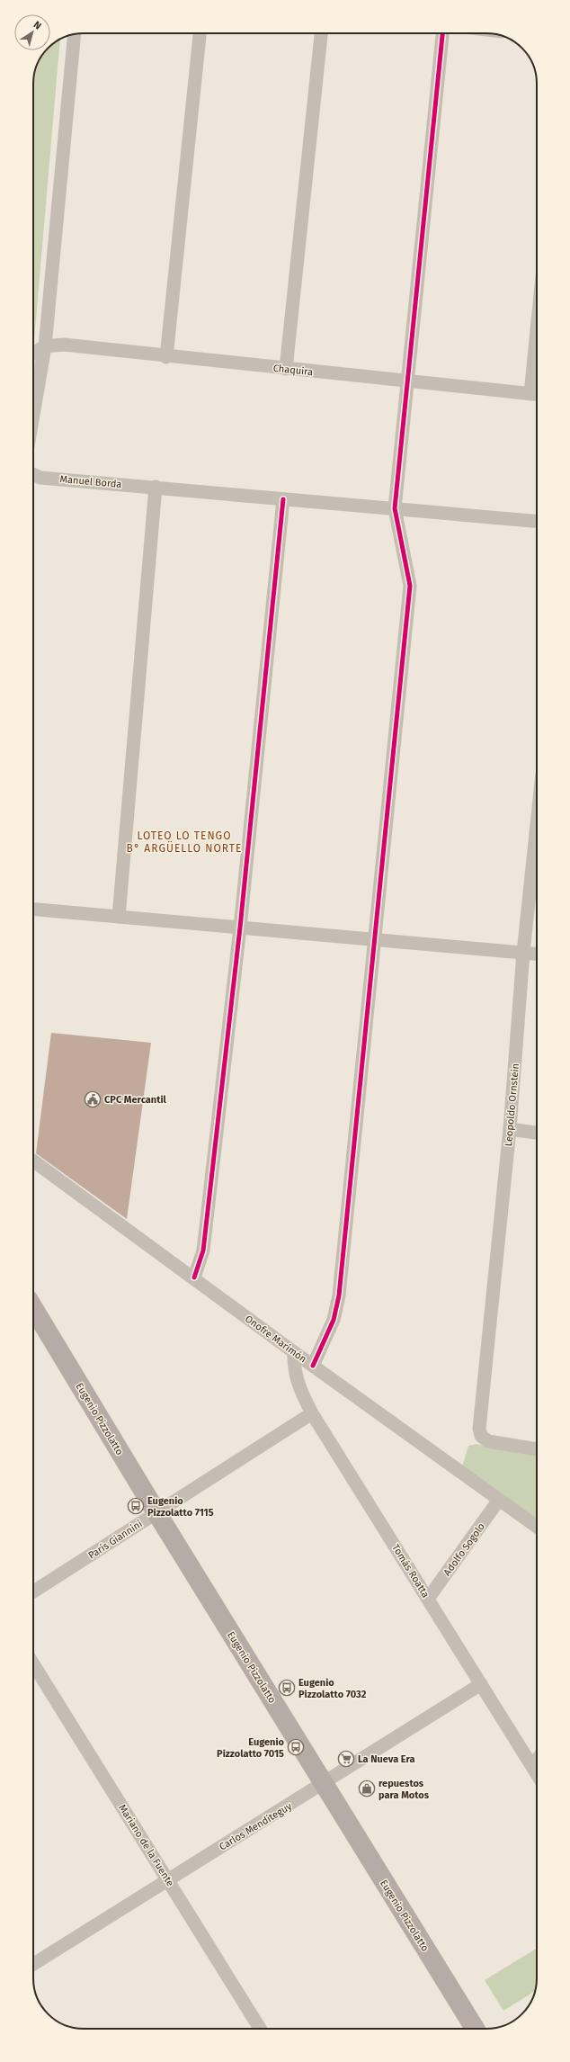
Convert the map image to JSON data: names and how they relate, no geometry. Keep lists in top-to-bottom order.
{
  "streets": {
    "main road": ["Eugenio Pizzolatto"],
    "street": [
      "Chaquira",
      "Manuel Borda",
      "Leopoldo Ornstein",
      "Onofre Marimón",
      "París Giannini",
      "Adolfo Sogolo",
      "Tomás Roatta",
      "Carlos Menditeguy",
      "Mariano de la Fuente"
    ]
  },
  "crossings": [
    ["Onofre Marimón", "Adolfo Sogolo"],
    ["Onofre Marimón", "Tomás Roatta"],
    ["Eugenio Pizzolatto", "París Giannini"],
    ["Eugenio Pizzolatto", "Carlos Menditeguy"],
    ["París Giannini", "Tomás Roatta"],
    ["Adolfo Sogolo", "Tomás Roatta"],
    ["Tomás Roatta", "Carlos Menditeguy"],
    ["Carlos Menditeguy", "Mariano de la Fuente"]
  ],
  "districts": ["LOTEO LO TENGO B° ARGÜELLO NORTE"],
  "places": {
    "public building": ["CPC Mercantil"],
    "bus stop": ["Eugenio Pizzolatto 7115", "Eugenio Pizzolatto 7032", "Eugenio Pizzolatto 7015"],
    "supermarket": ["La Nueva Era"],
    "shop": ["repuestos para Motos"]
  },
  "north": "top right"
}
